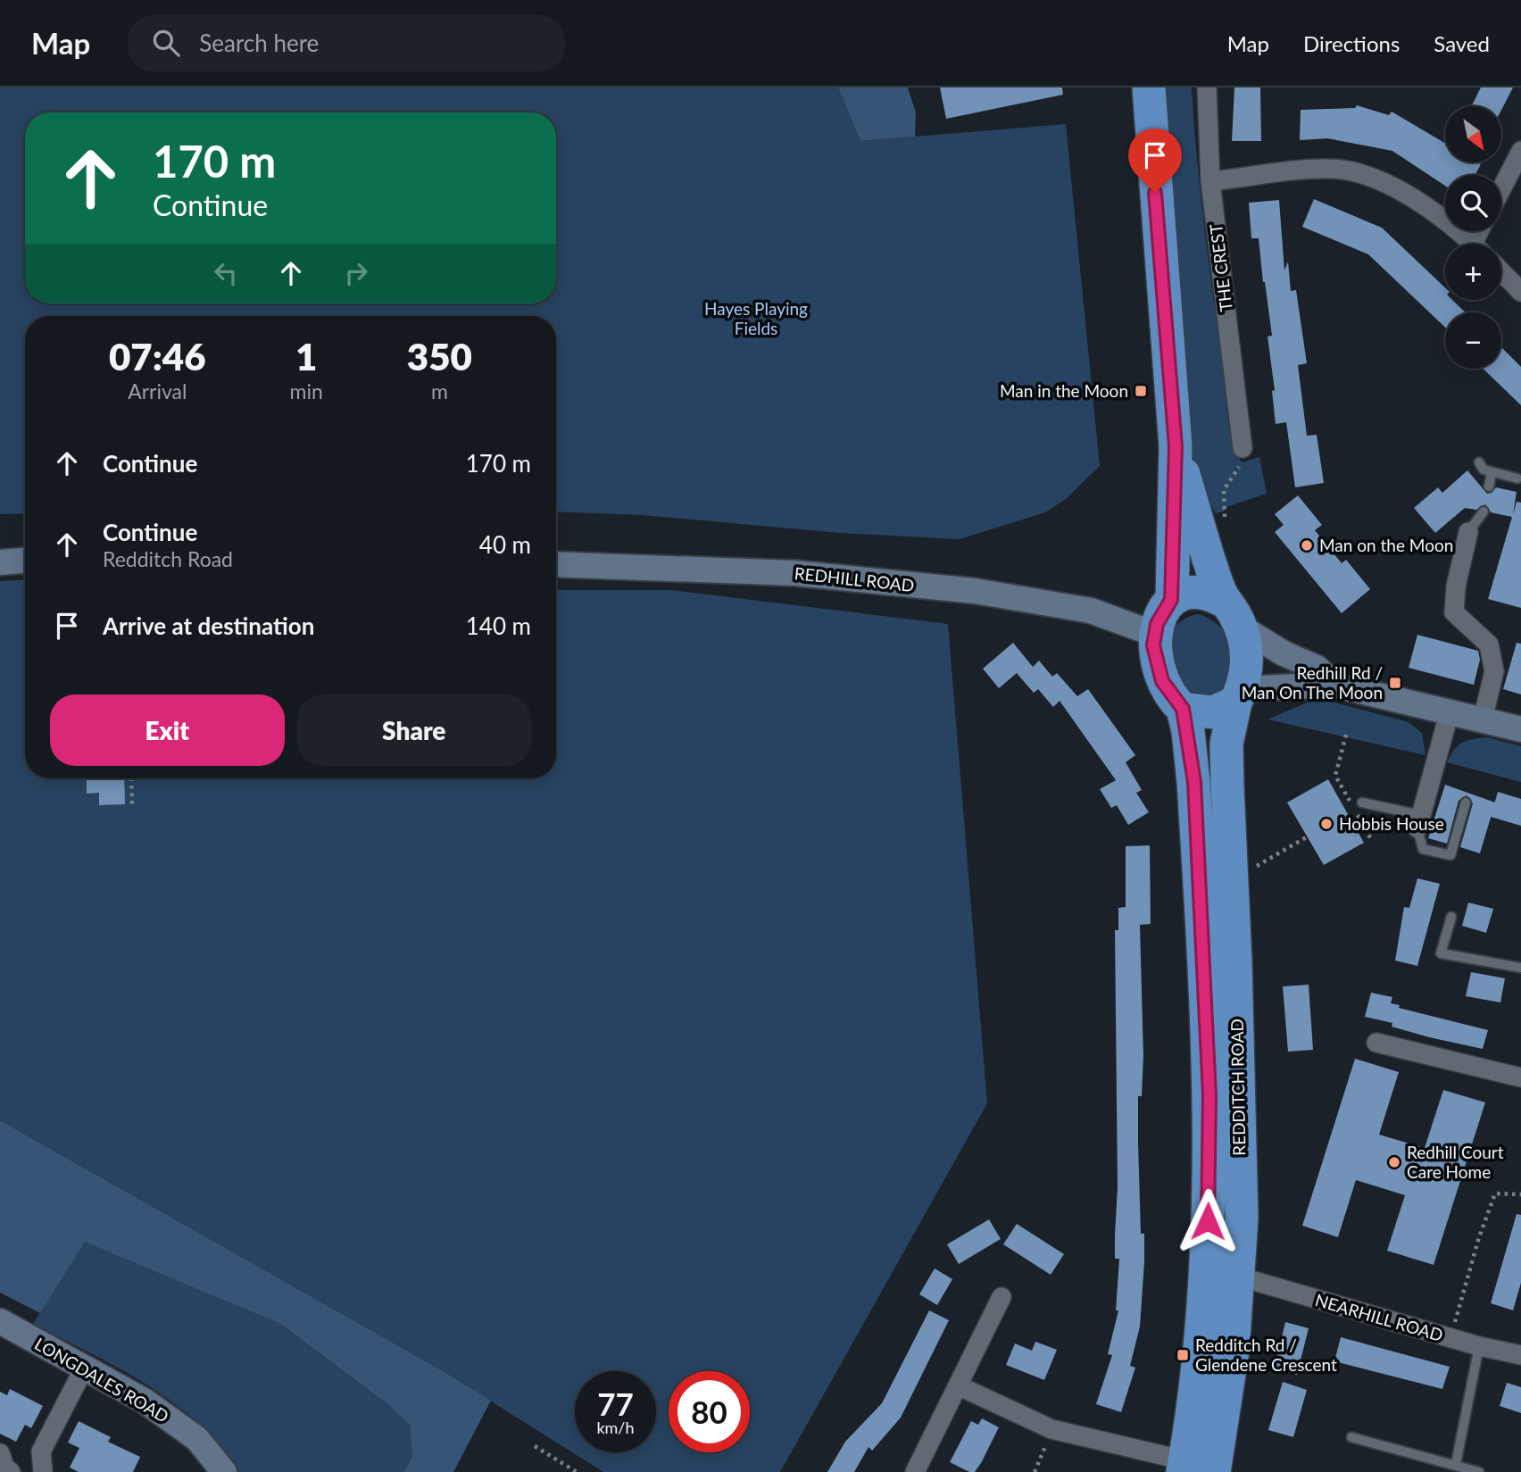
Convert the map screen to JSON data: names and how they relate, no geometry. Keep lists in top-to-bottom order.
{
  "streets": {
    "highway": ["REDDITCH ROAD"],
    "street": [
      "THE CREST",
      "REDHILL ROAD",
      "NEARHILL ROAD",
      "LONGDALES ROAD"
    ]
  },
  "crossings": [
    ["REDHILL ROAD", "REDDITCH ROAD"],
    ["REDDITCH ROAD", "NEARHILL ROAD"]
  ],
  "parks": ["Hayes Playing Fields"],
  "places": {
    "transit": ["Man in the Moon", "Redhill Rd / Man On The Moon", "Redditch Rd / Glendene Crescent"],
    "other": ["Man on the Moon", "Hobbis House", "Redhill Court Care Home"]
  },
  "north": "bottom right",
  "page": {
    "header": "Map",
    "search": "Search here",
    "nav": ["Map", "Directions", "Saved"],
    "map_buttons": ["+", "−"],
    "turn": ["170 m", "Continue"],
    "eta": [
      "07:46",
      "Arrival",
      "1",
      "min",
      "350",
      "m"
    ],
    "list": [
      {
        "name": "Continue",
        "value": "170 m"
      },
      {
        "name": "Continue",
        "note": "Redditch Road",
        "value": "40 m"
      },
      {
        "name": "Arrive at destination",
        "value": "140 m"
      }
    ],
    "buttons": ["Exit", "Share"],
    "speed": "77 km/h",
    "limit": "80"
  }
}
